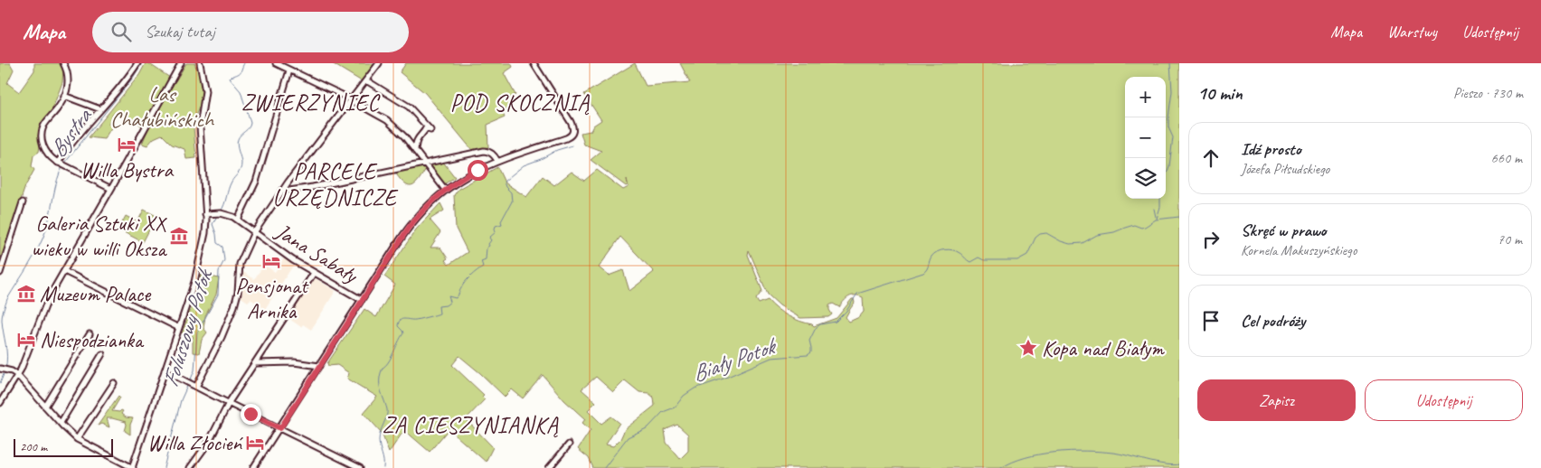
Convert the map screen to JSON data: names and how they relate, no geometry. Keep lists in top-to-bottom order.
{
  "streets": {
    "street": ["Jana Sabały"]
  },
  "districts": [
    "ZWIERZYNIEC",
    "POD SKOCZNIĄ",
    "PARCELE URZĘDNICZE",
    "ZA CIESZYNIANKĄ"
  ],
  "water": ["Bystra", "Foluszowy Potok", "Biały Potok"],
  "parks": ["Las Chałubińskich"],
  "places": {
    "hotel": [
      "Willa Bystra",
      "Pensjonat Arnika",
      "Niespodzianka",
      "Willa Złocień"
    ],
    "museum": ["Galeria Sztuki XX wieku w willi Oksza", "Muzeum Palace"],
    "place": ["Kopa nad Białym"]
  },
  "scale_bar": "200 m",
  "page": {
    "header": "Mapa",
    "search": "Szukaj tutaj",
    "nav": ["Mapa", "Warstwy", "Udostępnij"],
    "heading": ["10 min", "Pieszo · 730 m"],
    "map_buttons": ["+", "−"],
    "list": [
      ["Idź prosto", "Józefa Piłsudskiego", "660 m"],
      ["Skręć w prawo", "Kornela Makuszyńskiego", "70 m"],
      "Cel podróży"
    ],
    "buttons": ["Zapisz", "Udostępnij"],
    "scale": "200 m"
  }
}
